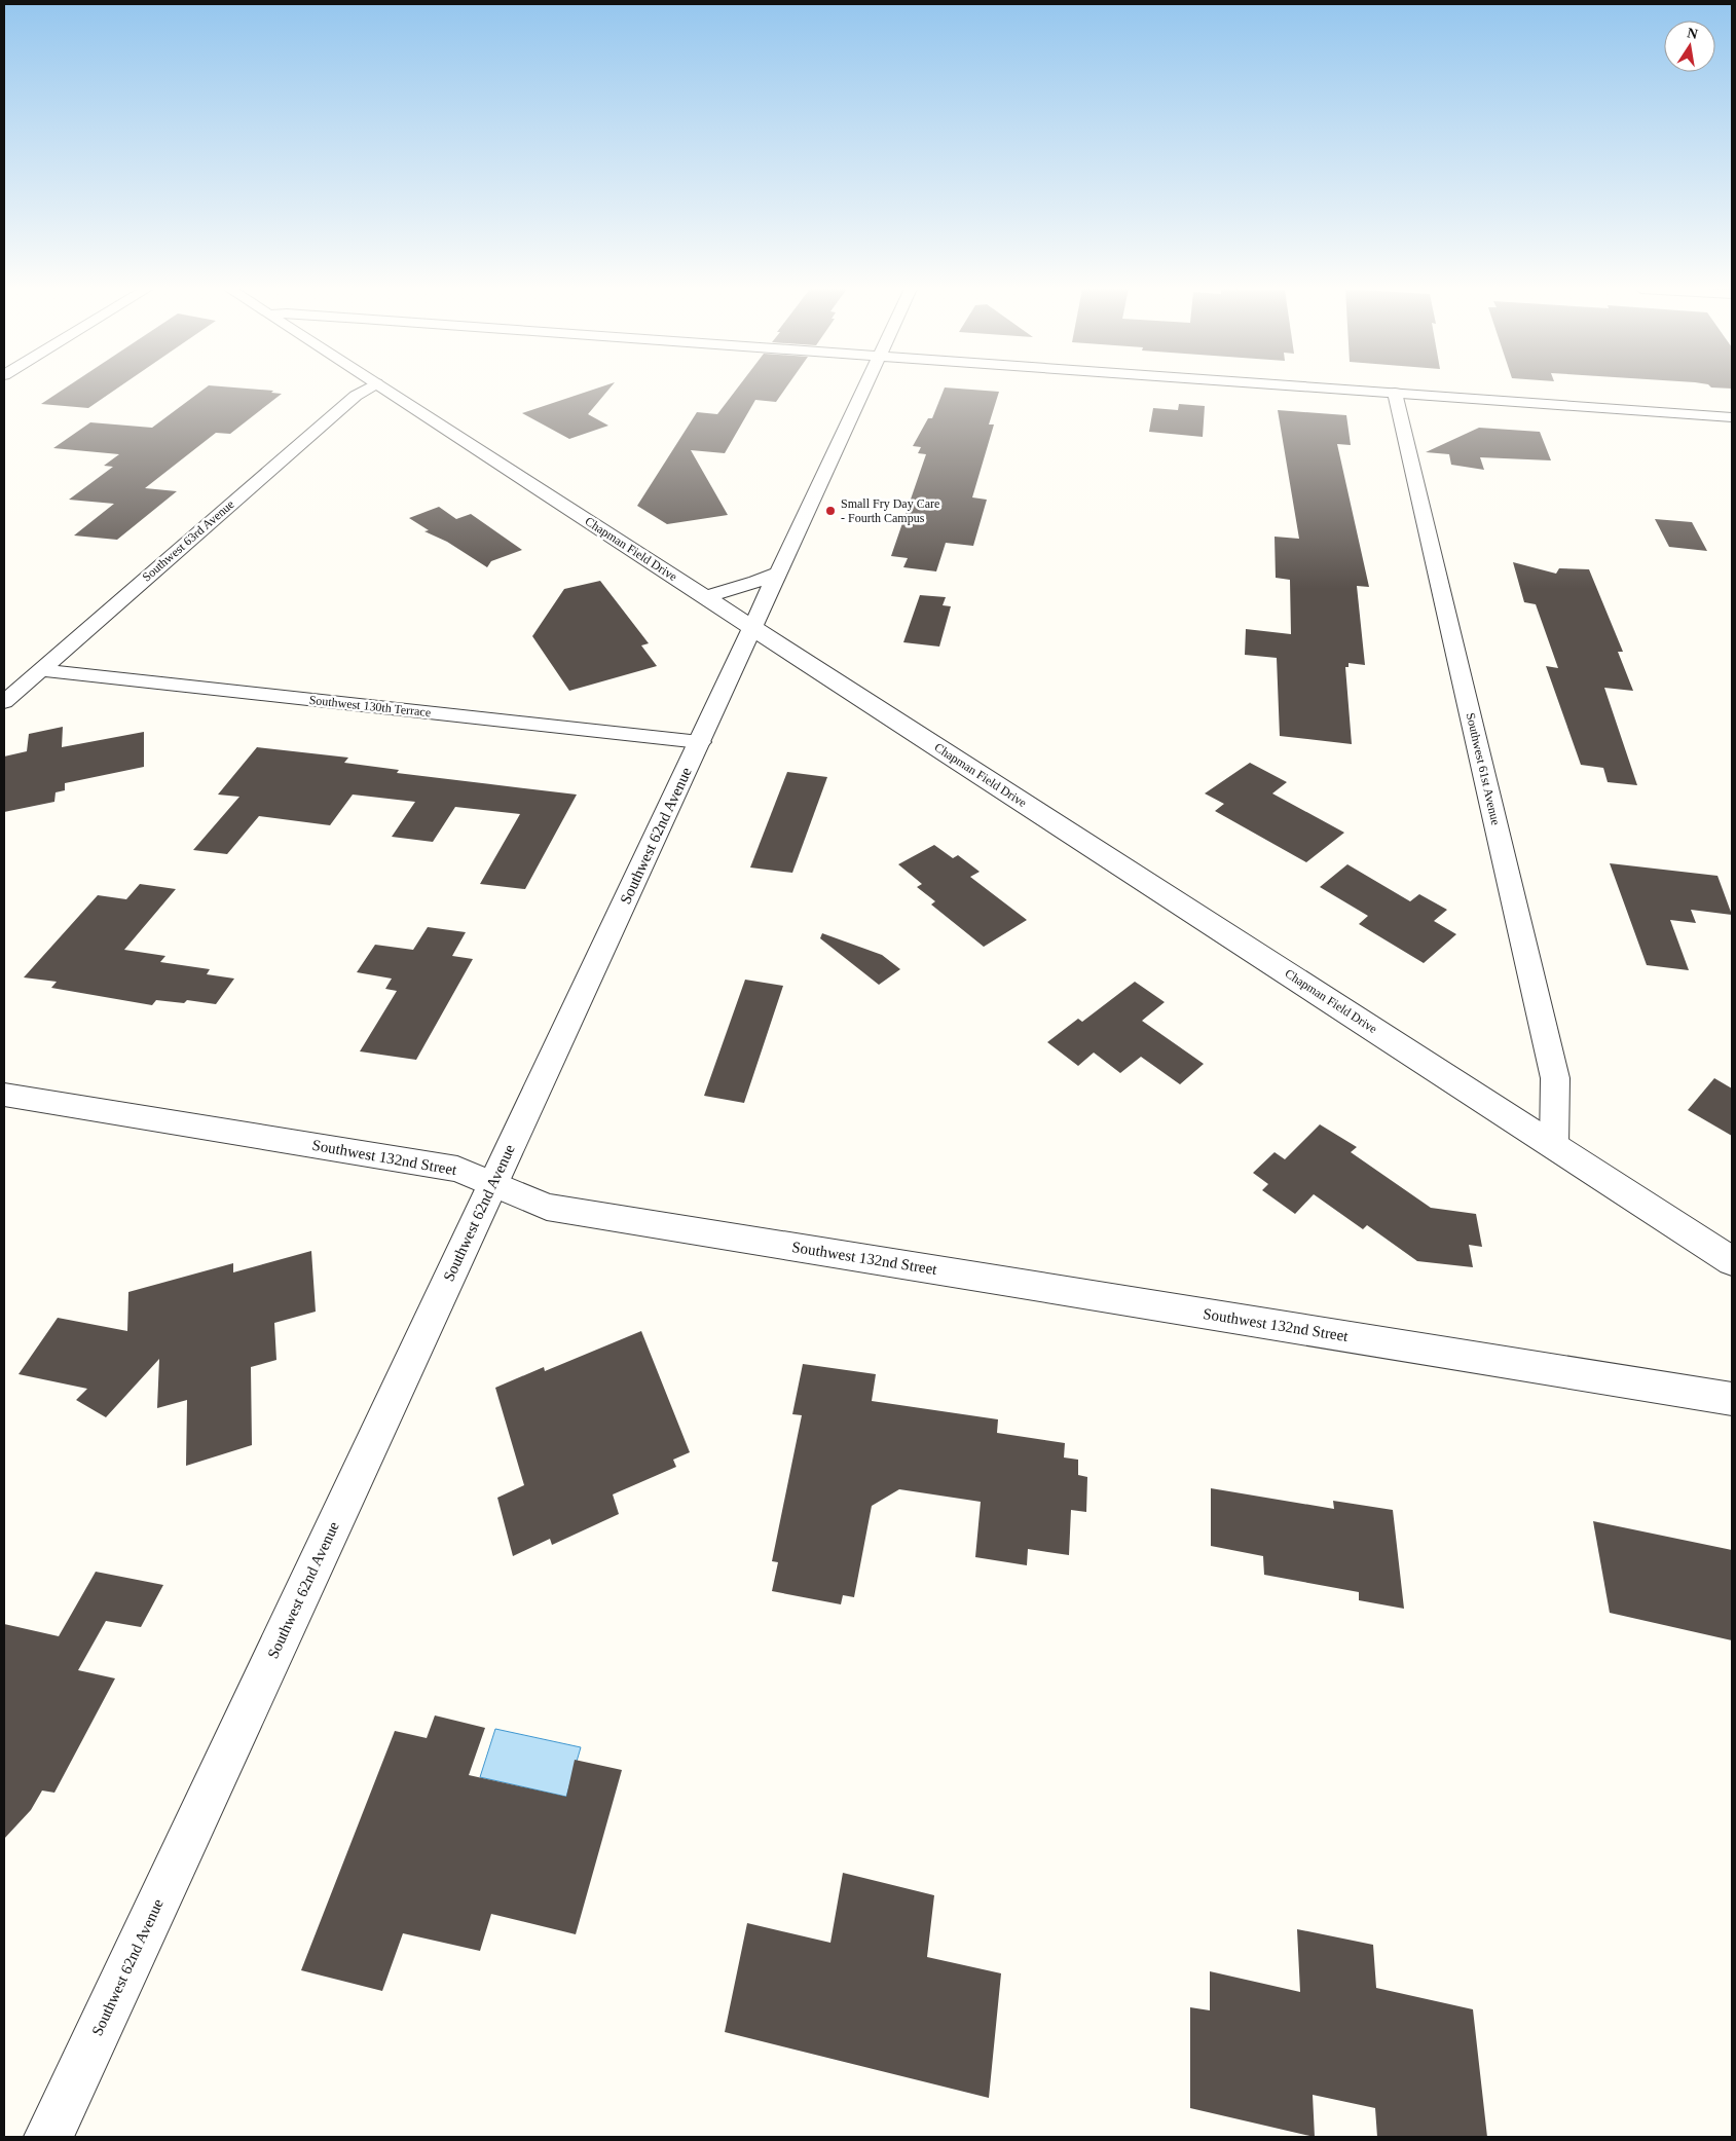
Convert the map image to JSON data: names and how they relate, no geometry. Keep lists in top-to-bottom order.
{
  "streets": {
    "street": [
      "Southwest 63rd Avenue",
      "Chapman Field Drive",
      "Southwest 130th Terrace",
      "Southwest 61st Avenue",
      "Southwest 62nd Avenue",
      "Southwest 132nd Street"
    ]
  },
  "crossings": [
    ["Southwest 63rd Avenue", "Southwest 130th Terrace"],
    ["Chapman Field Drive", "Southwest 61st Avenue"],
    ["Chapman Field Drive", "Southwest 62nd Avenue"],
    ["Southwest 130th Terrace", "Southwest 62nd Avenue"],
    ["Southwest 62nd Avenue", "Southwest 132nd Street"]
  ],
  "places": ["Small Fry Day Care - Fourth Campus"],
  "north": "top"
}
